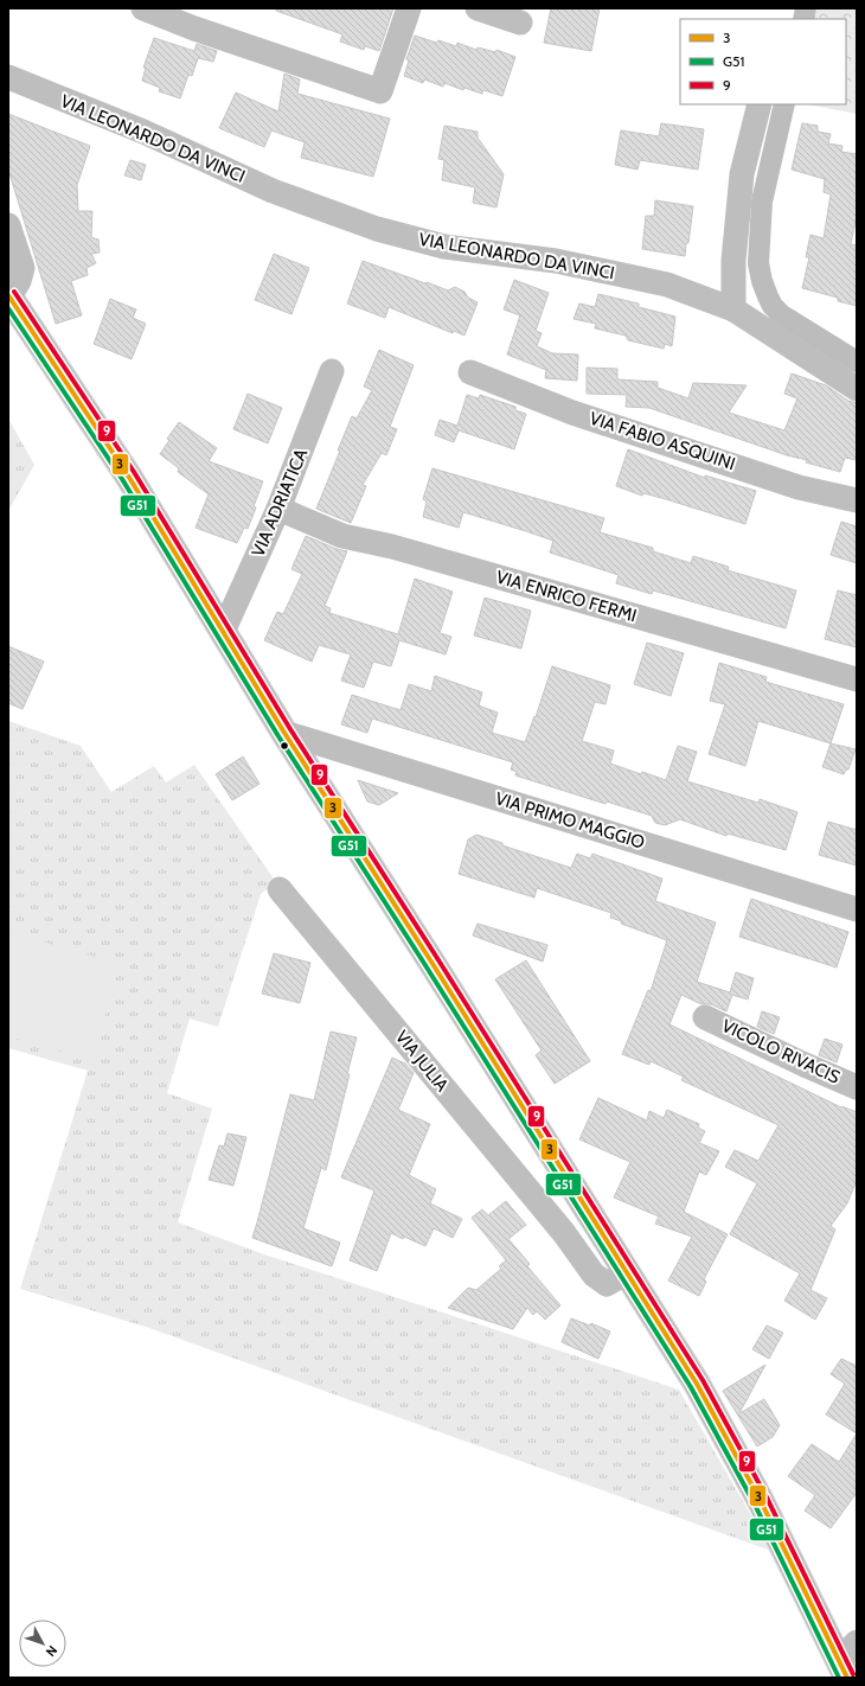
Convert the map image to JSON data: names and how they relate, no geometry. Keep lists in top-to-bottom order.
{
  "streets": {
    "street": [
      "VIA LEONARDO DA VINCI",
      "VIA FABIO ASQUINI",
      "VIA ADRIATICA",
      "VIA ENRICO FERMI",
      "VIA PRIMO MAGGIO",
      "VICOLO RIVACIS",
      "VIA JULIA"
    ]
  },
  "crossings": [
    ["VIA ADRIATICA", "VIA ENRICO FERMI"]
  ],
  "lines": ["transit line 9", "transit line 3", "transit line G51"],
  "legend": ["3", "G51", "9"],
  "north": "bottom right"
}
